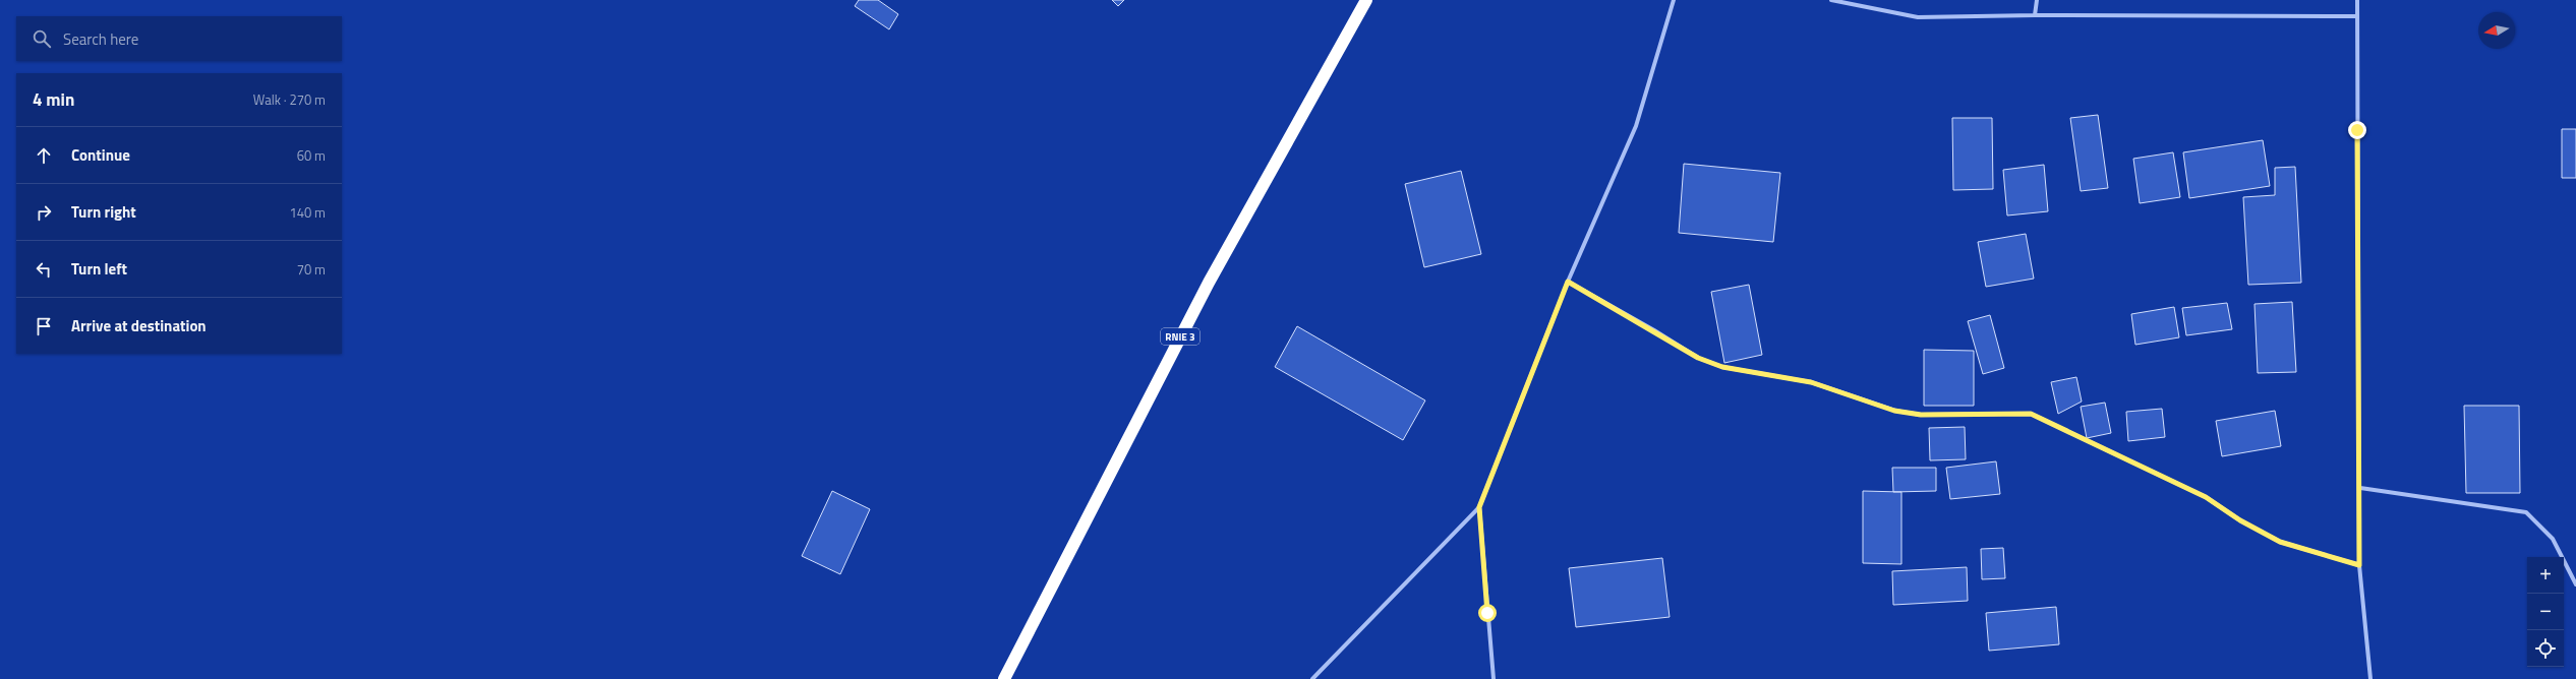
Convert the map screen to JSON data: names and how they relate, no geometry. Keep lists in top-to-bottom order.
{
  "streets": {
    "highway": ["RNIE 3"]
  },
  "north": "left",
  "page": {
    "search": "Search here",
    "heading": ["4 min", "Walk · 270 m"],
    "list": [
      ["Continue", "60 m"],
      ["Turn right", "140 m"],
      ["Turn left", "70 m"],
      "Arrive at destination"
    ],
    "map_buttons": ["+", "−"]
  }
}
